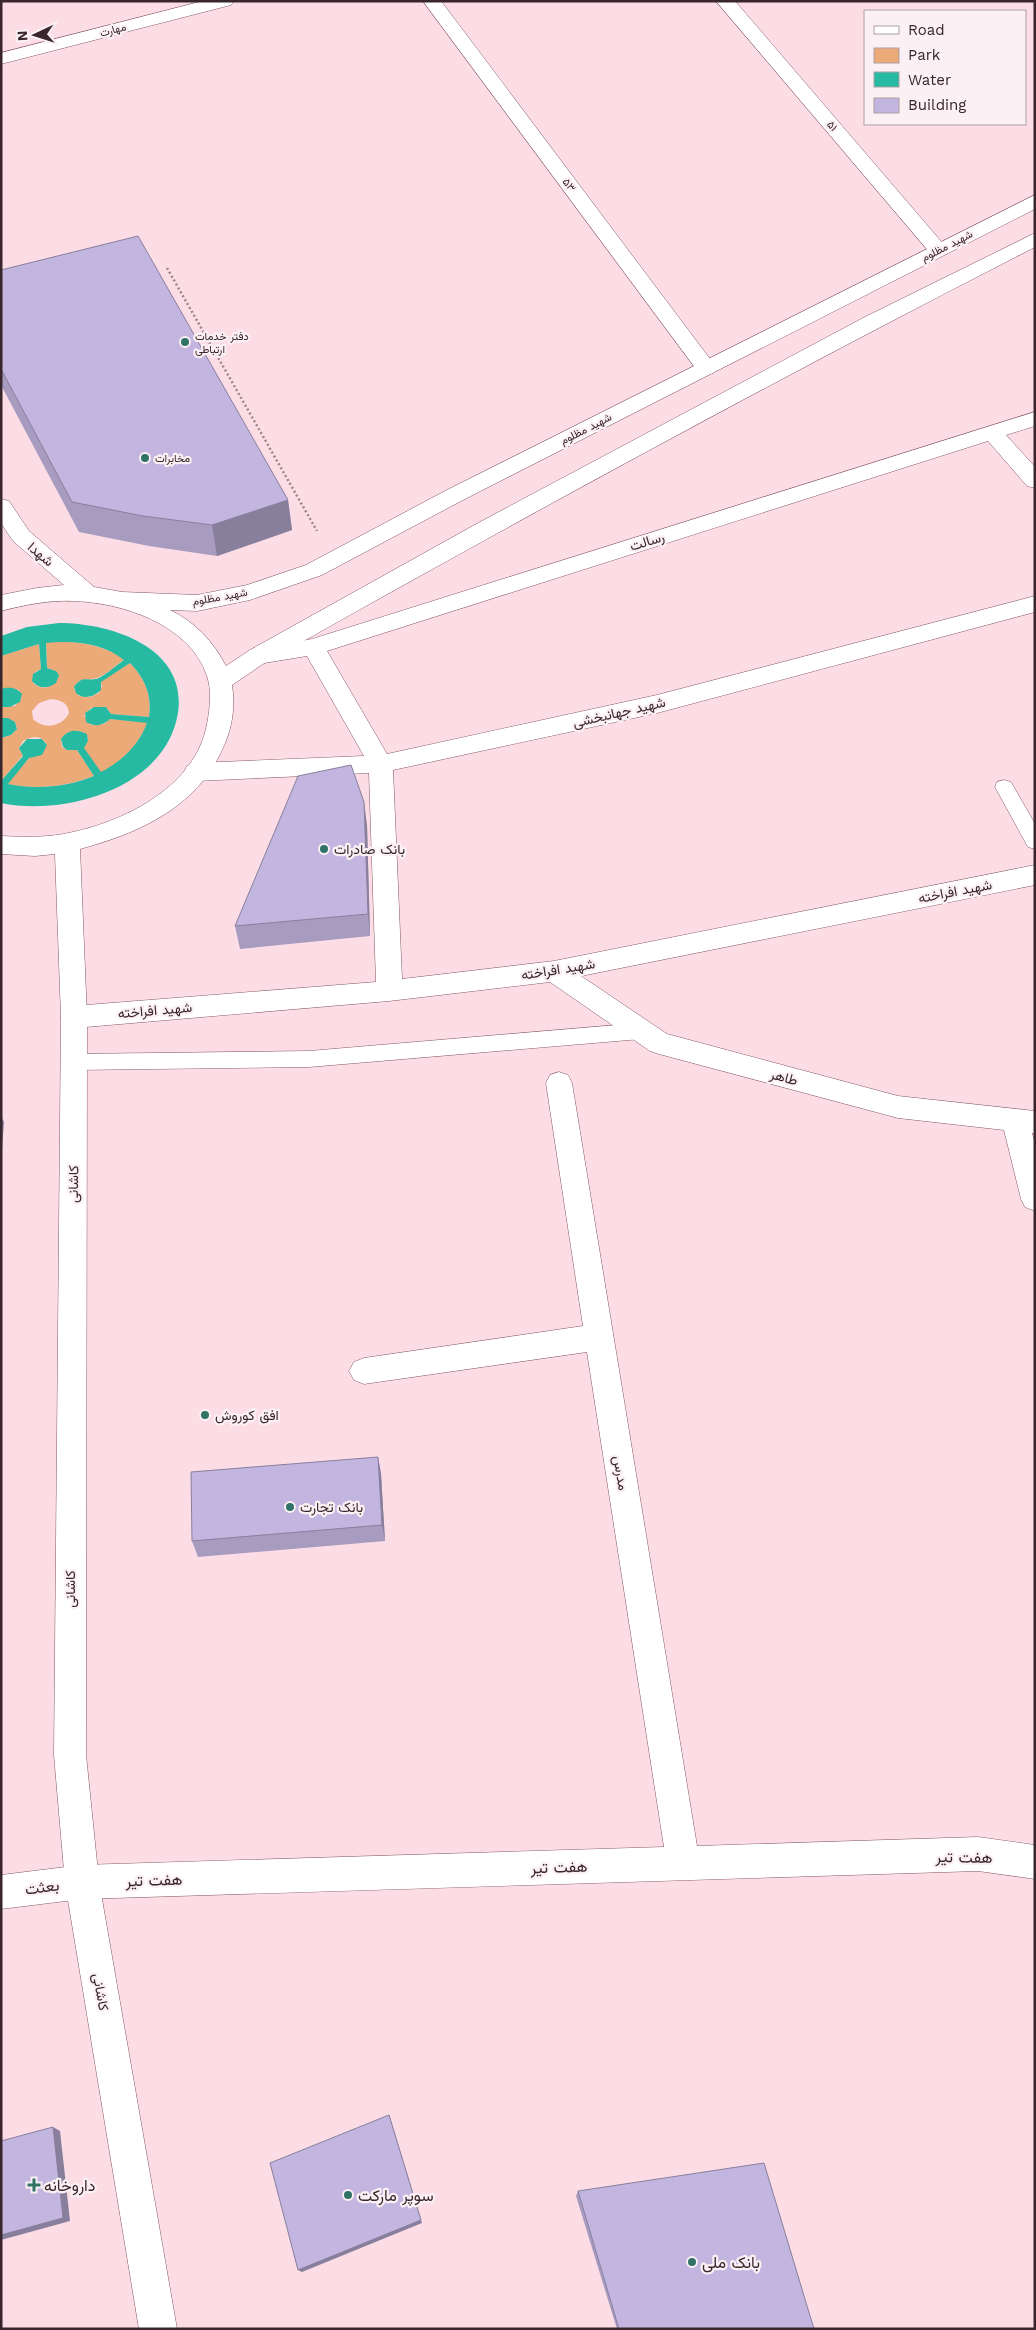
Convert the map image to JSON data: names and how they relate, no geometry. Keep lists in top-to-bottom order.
{
  "streets": {
    "street": [
      "مهارت",
      "۵۱",
      "۵۳",
      "شهید مظلوم",
      "رسالت",
      "شهدا",
      "شهید جهانبخشی",
      "شهید افراخته",
      "طاهر",
      "کاشانی",
      "مدرس",
      "هفت تیر",
      "بعثت"
    ]
  },
  "crossings": [
    ["۵۱", "شهید مظلوم"],
    ["۵۳", "شهید مظلوم"],
    ["شهید افراخته", "طاهر"],
    ["شهید افراخته", "کاشانی"],
    ["کاشانی", "هفت تیر"],
    ["کاشانی", "بعثت"],
    ["مدرس", "هفت تیر"],
    ["هفت تیر", "بعثت"]
  ],
  "places": {
    "other": [
      "دفتر خدمات ارتباطی",
      "مخابرات",
      "بانک صادرات",
      "افق کوروش",
      "بانک تجارت",
      "سوپر مارکت",
      "بانک ملی"
    ],
    "health": ["داروخانه"]
  },
  "legend": [
    "Road",
    "Park",
    "Water",
    "Building"
  ],
  "north": "left"
}
